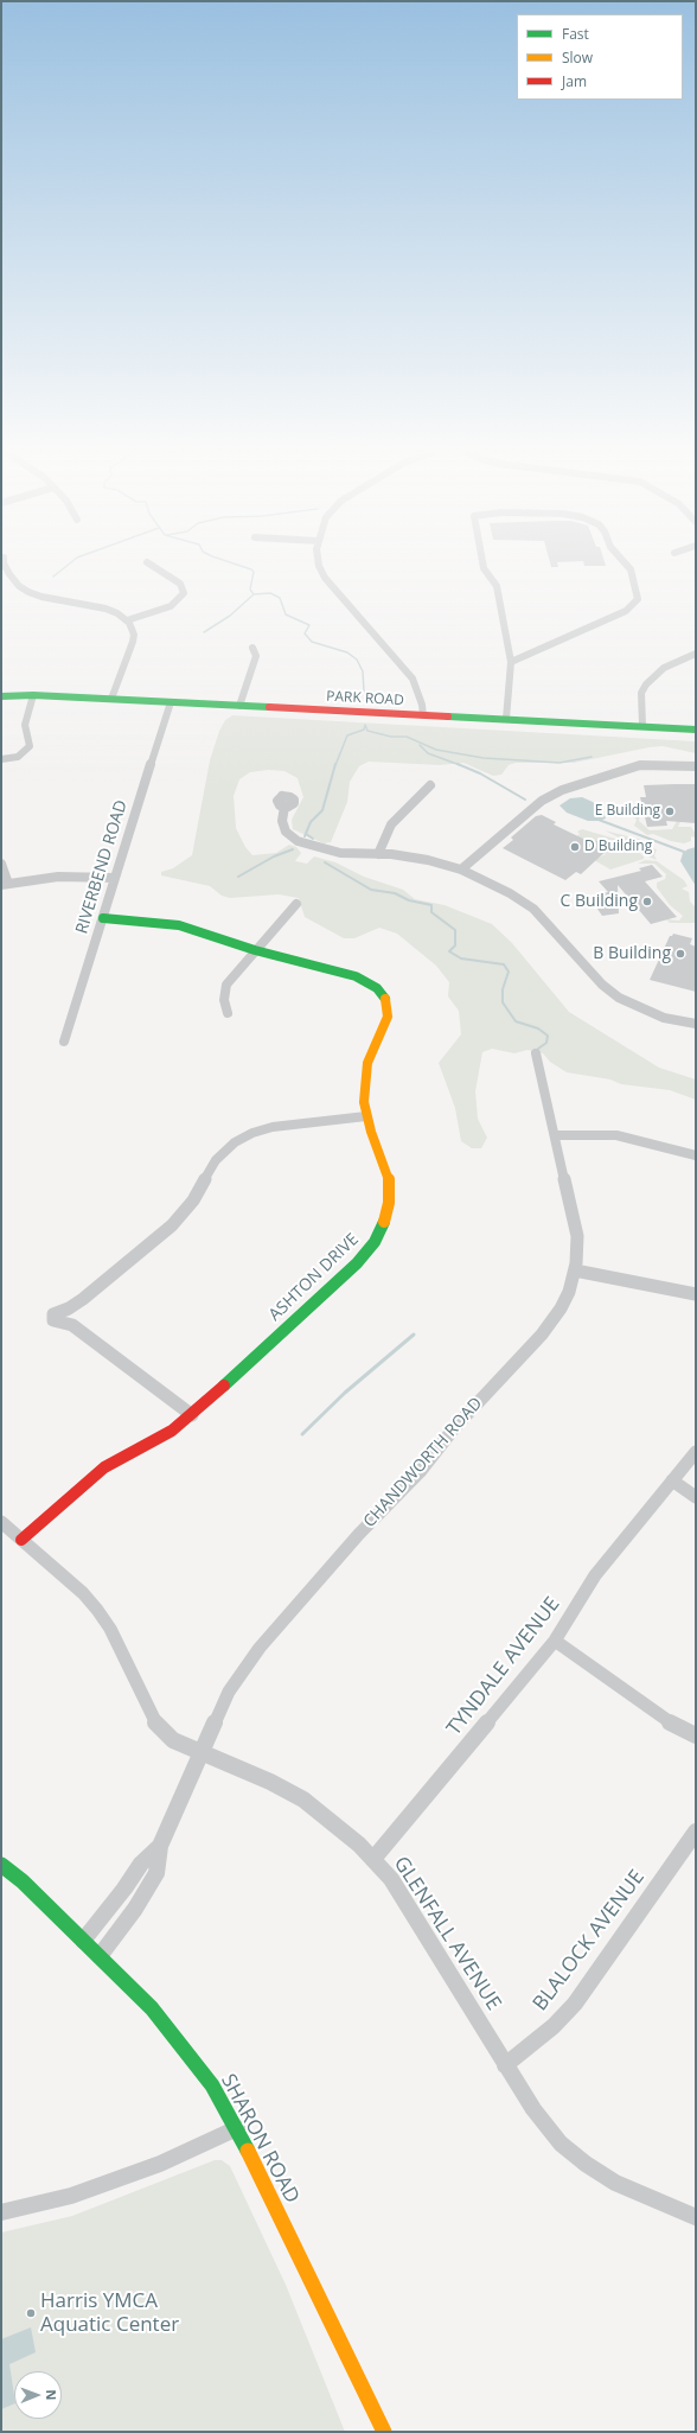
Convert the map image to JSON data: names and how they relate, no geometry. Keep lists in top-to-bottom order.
{
  "streets": {
    "main road": ["PARK ROAD", "ASHTON DRIVE", "SHARON ROAD"],
    "street": [
      "RIVERBEND ROAD",
      "CHANDWORTH ROAD",
      "TYNDALE AVENUE",
      "GLENFALL AVENUE",
      "BLALOCK AVENUE"
    ]
  },
  "crossings": [
    ["PARK ROAD", "RIVERBEND ROAD"],
    ["RIVERBEND ROAD", "ASHTON DRIVE"],
    ["ASHTON DRIVE", "GLENFALL AVENUE"],
    ["CHANDWORTH ROAD", "GLENFALL AVENUE"],
    ["CHANDWORTH ROAD", "SHARON ROAD"],
    ["TYNDALE AVENUE", "GLENFALL AVENUE"],
    ["GLENFALL AVENUE", "BLALOCK AVENUE"]
  ],
  "places": [
    "E Building",
    "D Building",
    "C Building",
    "B Building",
    "Harris YMCA Aquatic Center"
  ],
  "legend": ["Fast", "Slow", "Jam"],
  "north": "right"
}
